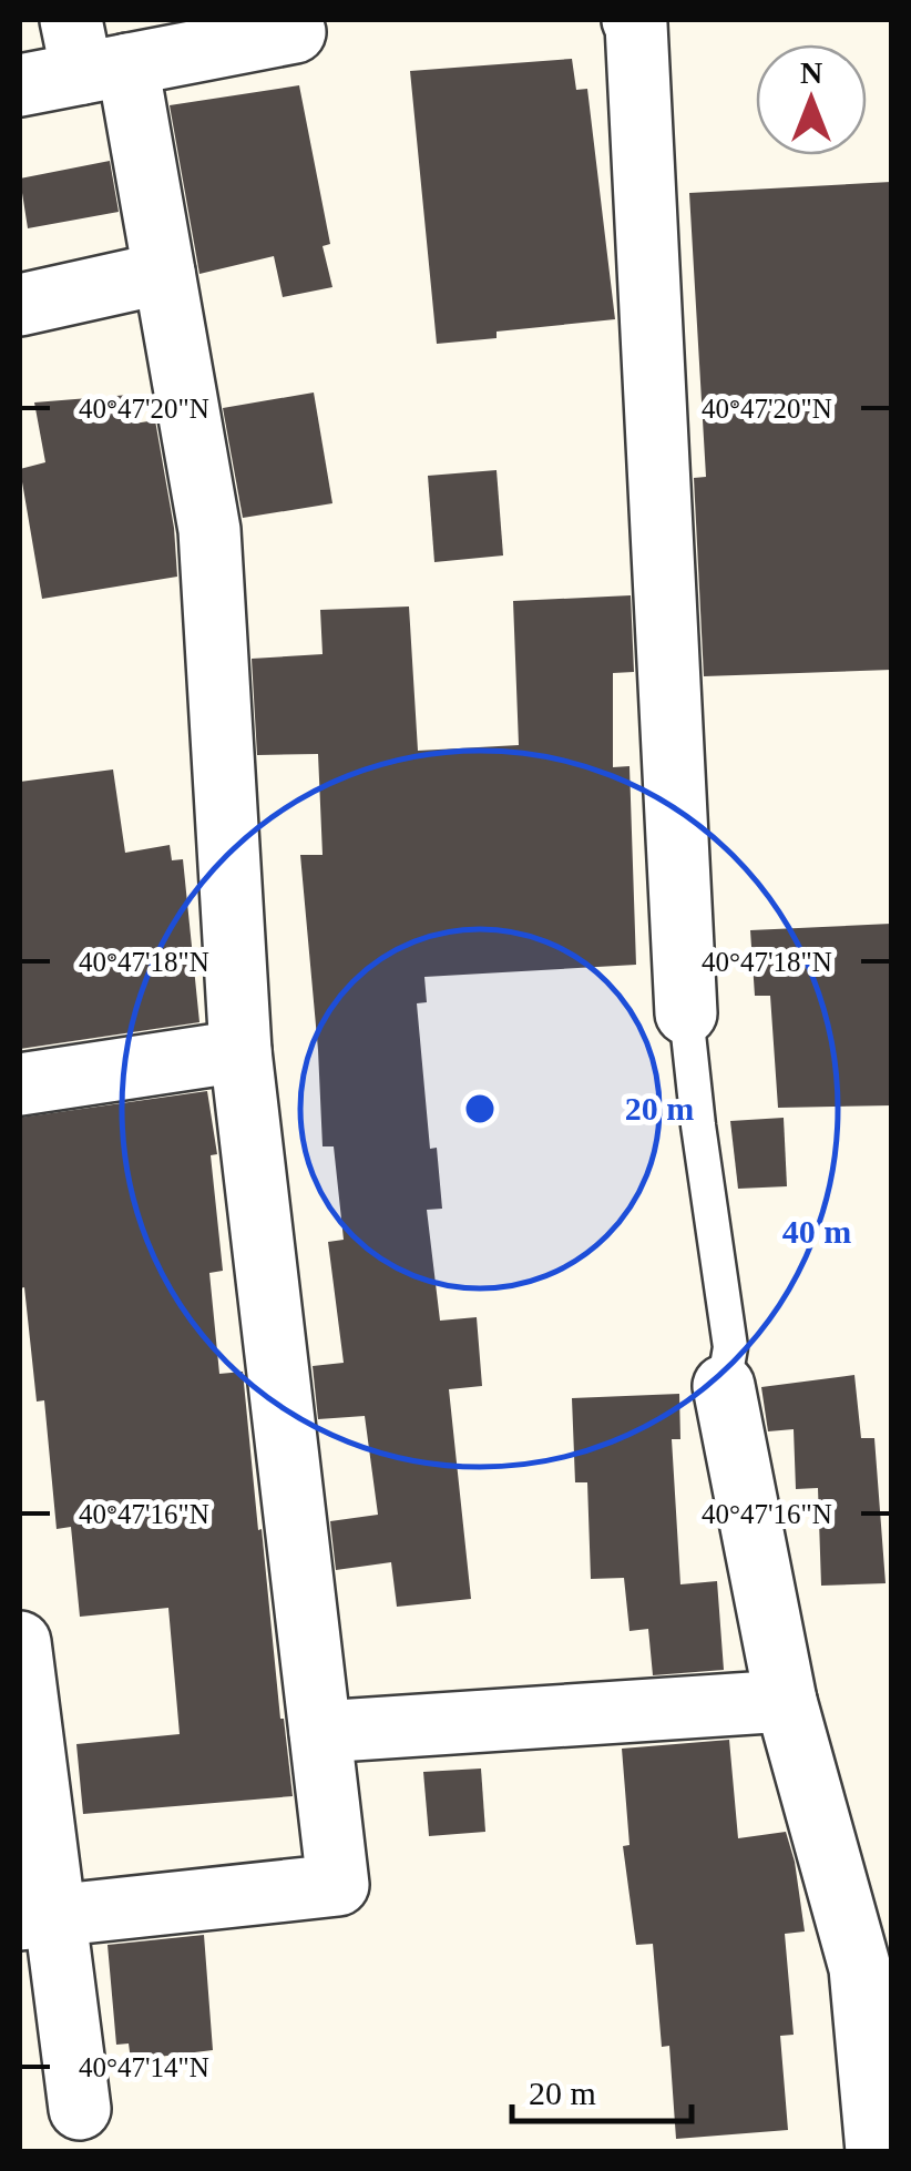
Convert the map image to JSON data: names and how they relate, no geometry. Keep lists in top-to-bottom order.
{
  "scale_bar": "20 m",
  "north": "top",
  "coordinates": [
    "40°47'20\"N",
    "40°47'18\"N",
    "40°47'16\"N",
    "40°47'14\"N"
  ],
  "rings": ["20 m", "40 m"]
}
